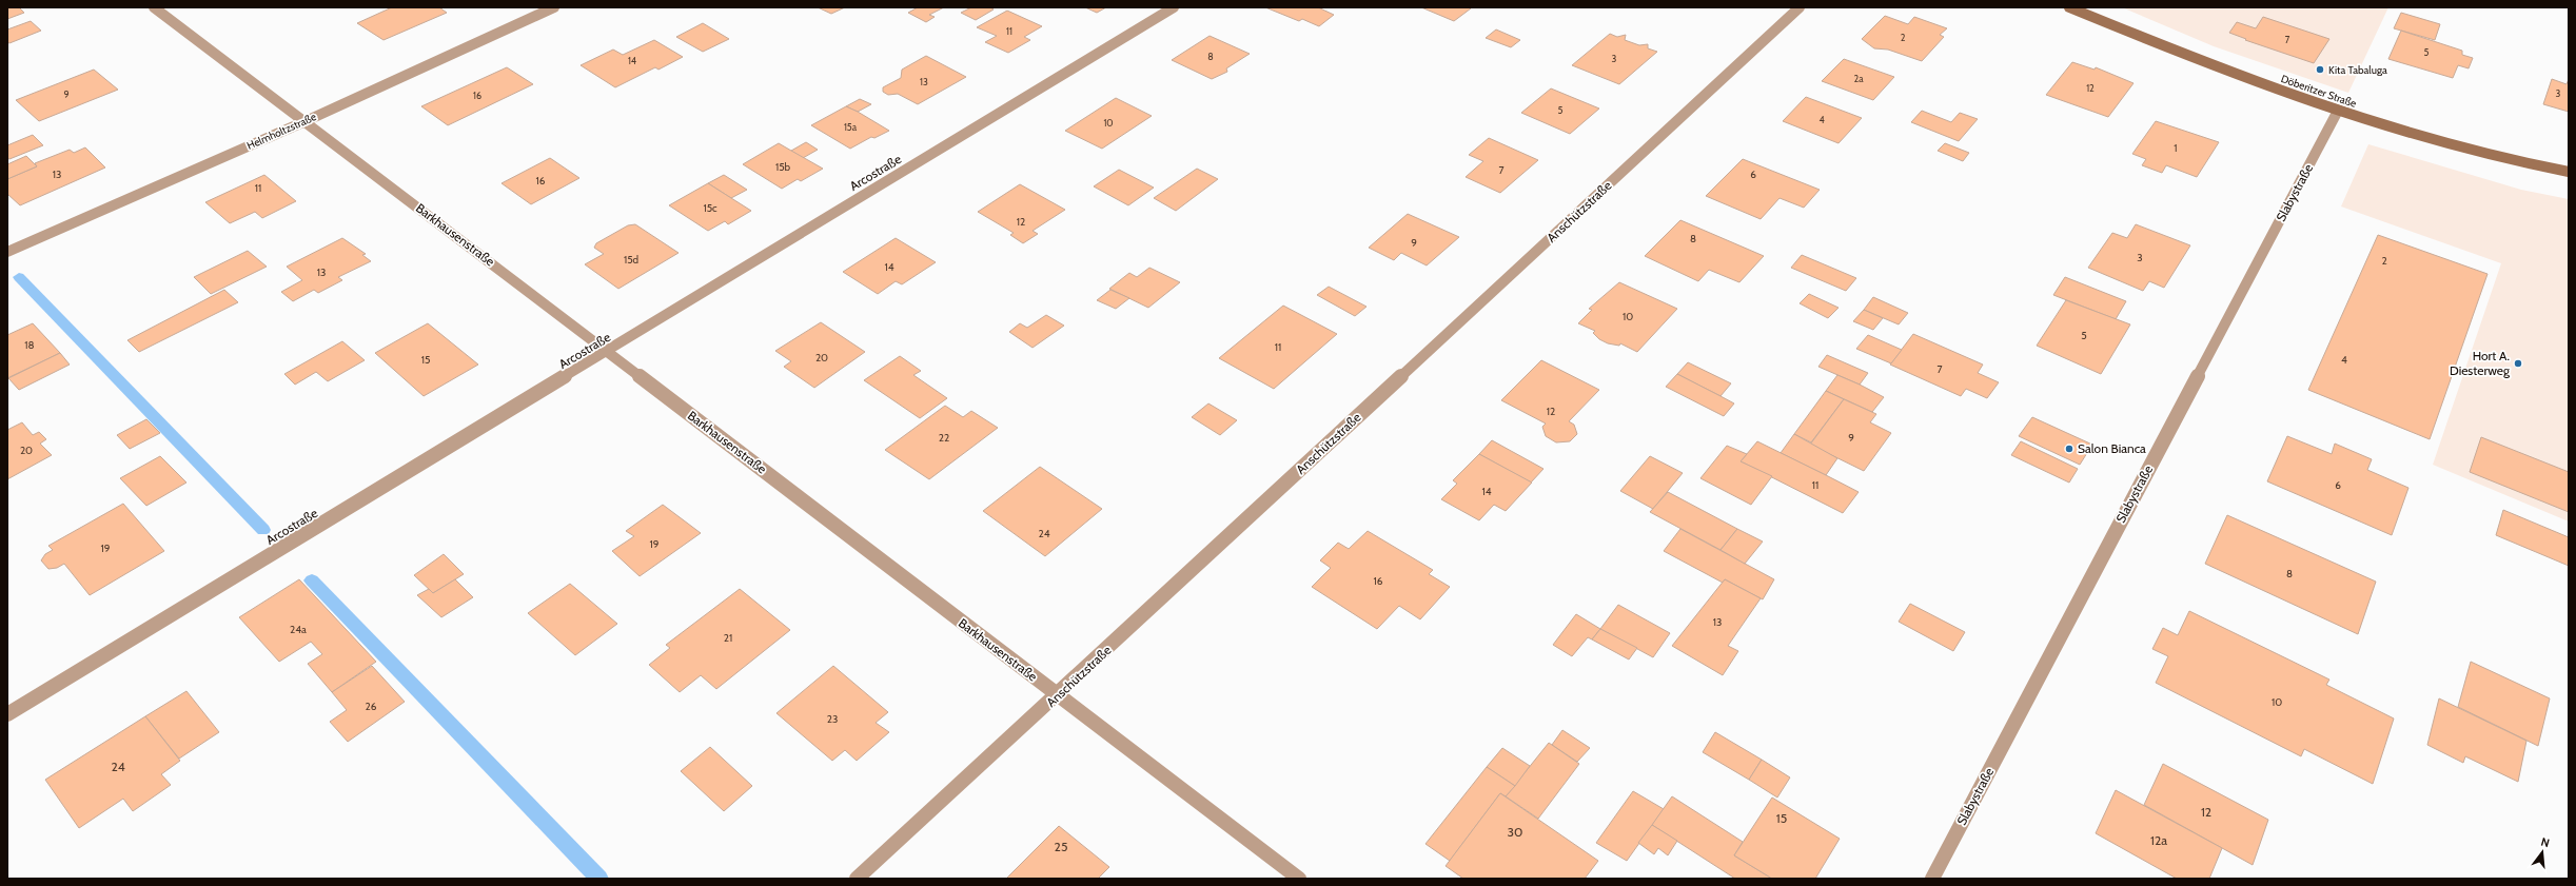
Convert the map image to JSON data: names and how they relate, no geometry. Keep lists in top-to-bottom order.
{
  "streets": {
    "street": [
      "Döberitzer Straße",
      "Helmholtzstraße",
      "Arcostraße",
      "Slabystraße",
      "Anschützstraße",
      "Barkhausenstraße"
    ]
  },
  "crossings": [
    ["Döberitzer Straße", "Slabystraße"],
    ["Helmholtzstraße", "Barkhausenstraße"],
    ["Arcostraße", "Barkhausenstraße"],
    ["Anschützstraße", "Barkhausenstraße"]
  ],
  "places": ["Kita Tabaluga", "Hort A. Diesterweg", "Salon Bianca"],
  "house_numbers": [
    "11",
    "2",
    "7",
    "5",
    "8",
    "3",
    "14",
    "2a",
    "13",
    "12",
    "3",
    "9",
    "16",
    "5",
    "4",
    "10",
    "15a",
    "1",
    "15b",
    "7",
    "13",
    "6",
    "16",
    "11",
    "15c",
    "12",
    "8",
    "9",
    "3",
    "15d",
    "2",
    "14",
    "13",
    "10",
    "5",
    "18",
    "11",
    "20",
    "15",
    "4",
    "7",
    "12",
    "22",
    "9",
    "20",
    "11",
    "6",
    "14",
    "24",
    "19",
    "19",
    "8",
    "16",
    "13",
    "24a",
    "21",
    "10",
    "26",
    "23",
    "24",
    "12",
    "15",
    "30",
    "12a",
    "25"
  ],
  "north": "top"
}
